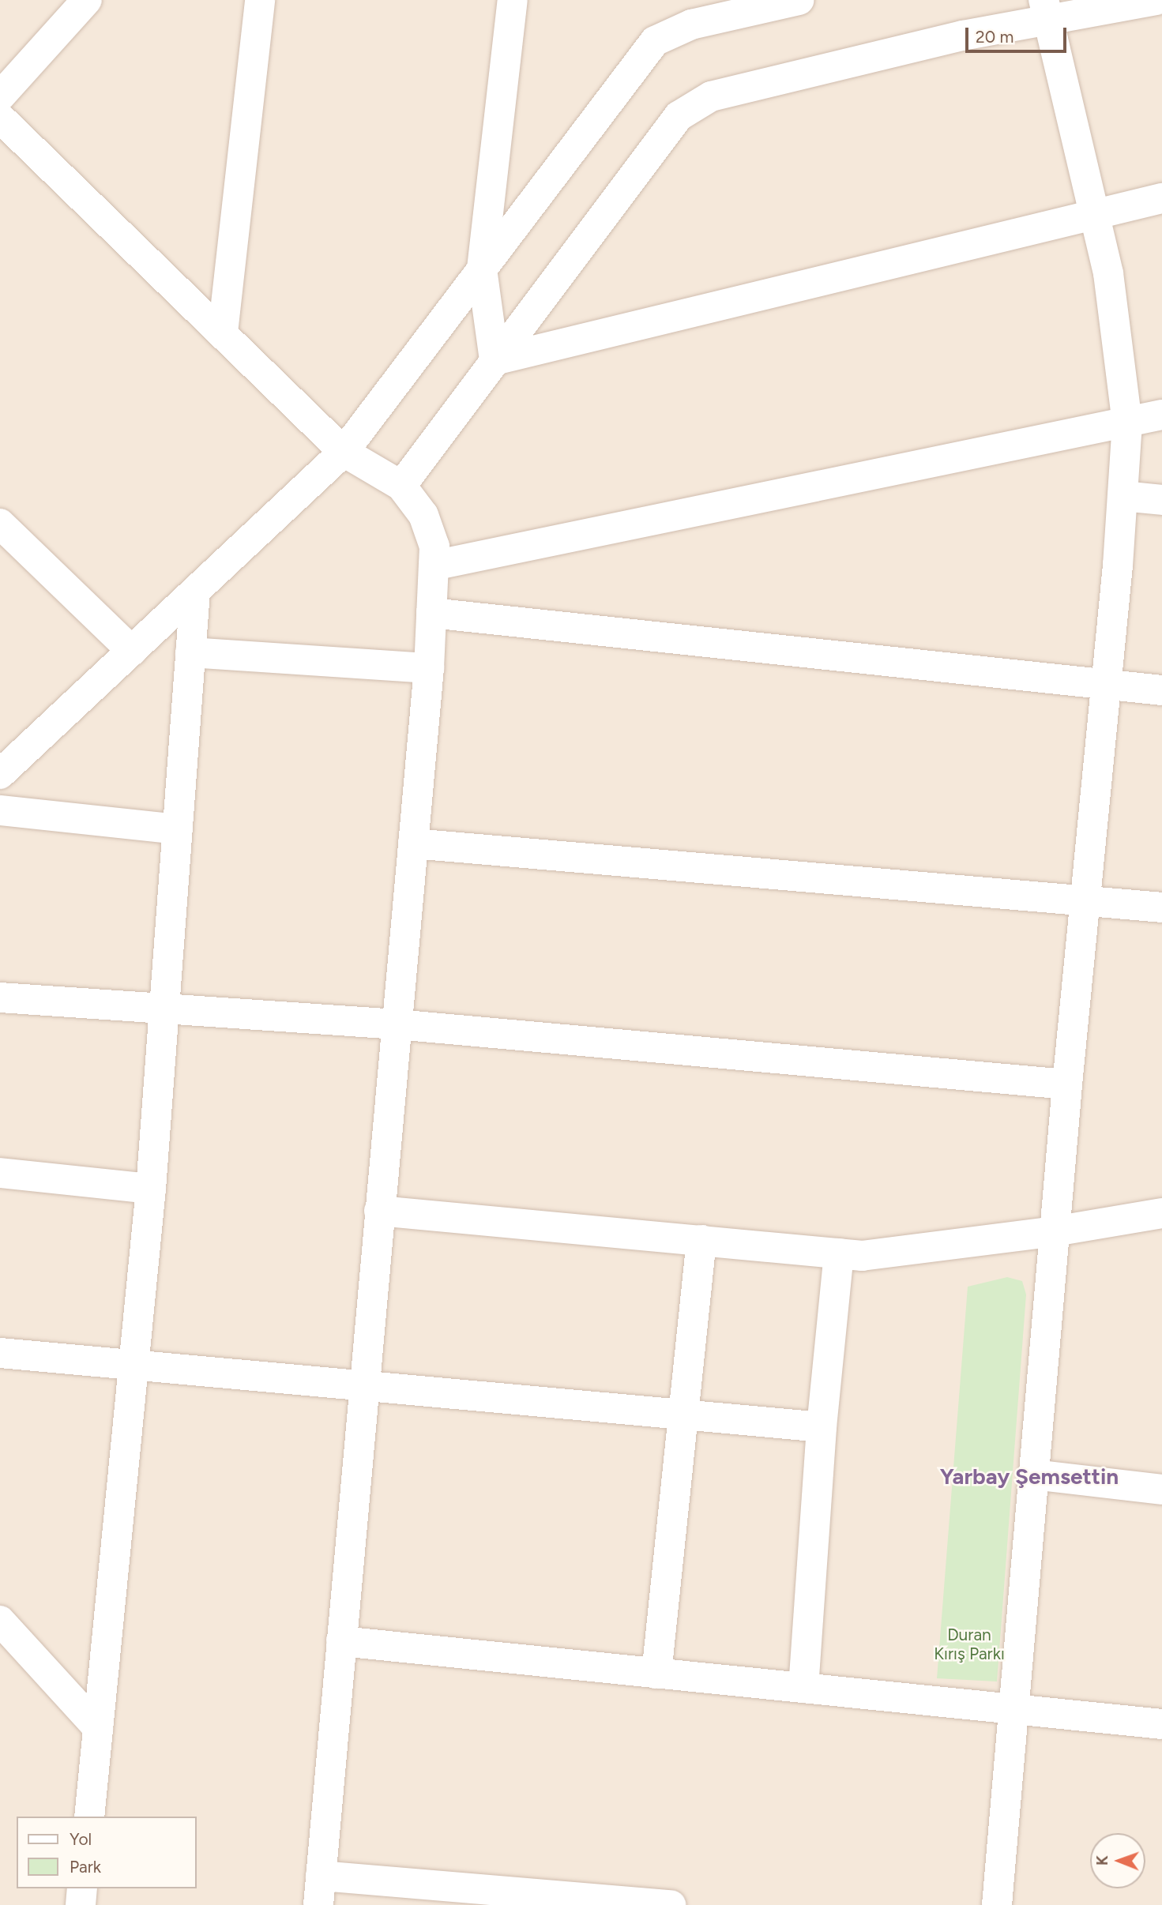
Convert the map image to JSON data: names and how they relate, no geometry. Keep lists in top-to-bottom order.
{
  "districts": ["Yarbay Şemsettin"],
  "parks": ["Duran Kırış Parkı"],
  "legend": ["Yol", "Park"],
  "scale_bar": "20 m",
  "north": "left"
}
